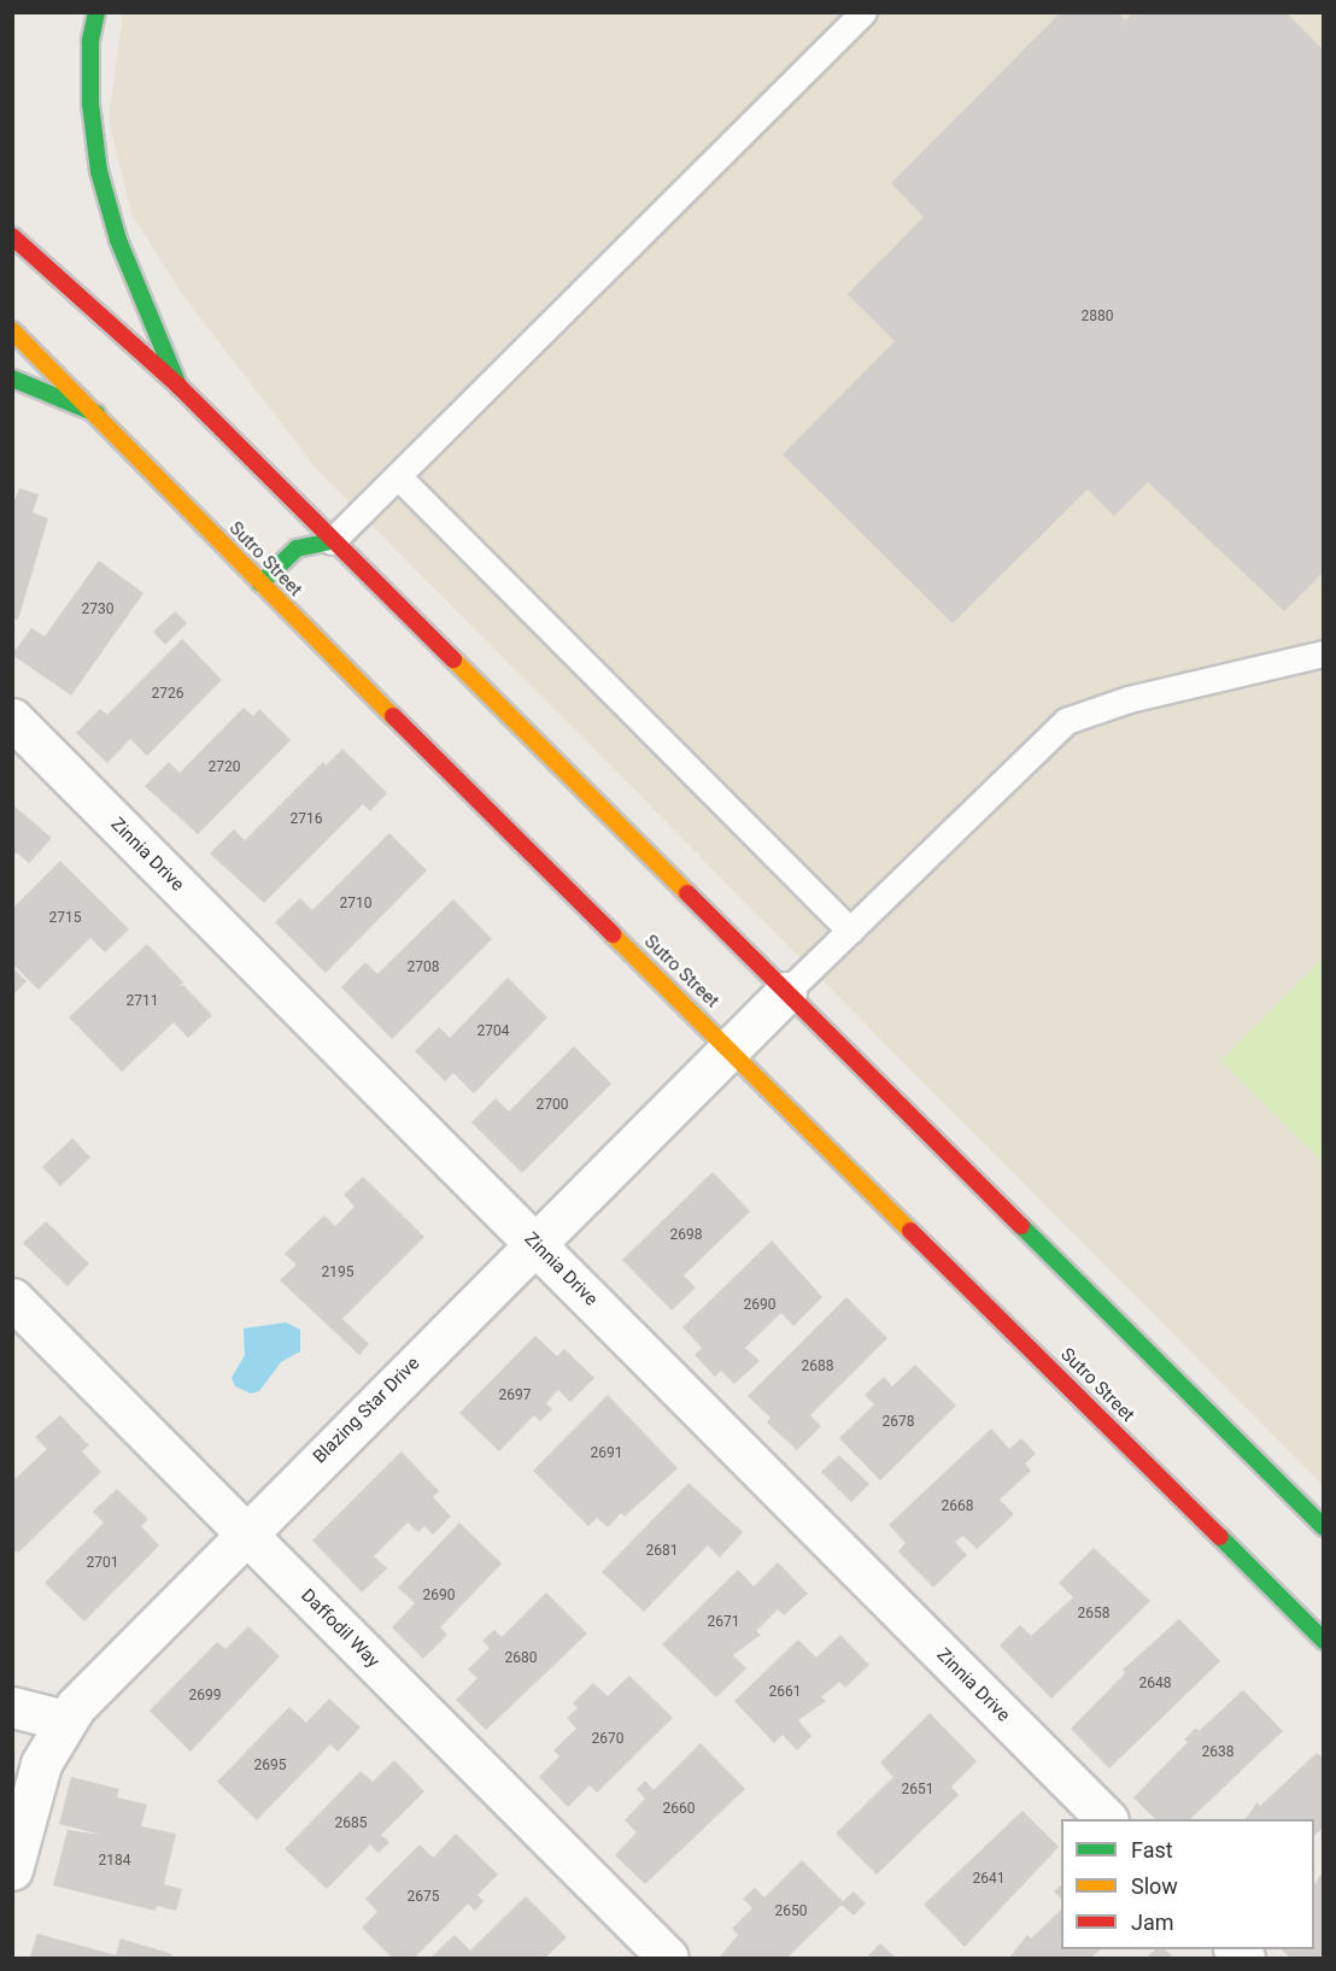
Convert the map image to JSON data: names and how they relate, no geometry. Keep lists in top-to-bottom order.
{
  "streets": {
    "main road": ["Sutro Street"],
    "street": ["Zinnia Drive", "Blazing Star Drive", "Daffodil Way"]
  },
  "crossings": [
    ["Sutro Street", "Blazing Star Drive"],
    ["Zinnia Drive", "Blazing Star Drive"],
    ["Blazing Star Drive", "Daffodil Way"]
  ],
  "house_numbers": [
    "2880",
    "2730",
    "2726",
    "2720",
    "2716",
    "2710",
    "2715",
    "2708",
    "2711",
    "2704",
    "2700",
    "2698",
    "2195",
    "2690",
    "2688",
    "2697",
    "2678",
    "2691",
    "2668",
    "2681",
    "2701",
    "2690",
    "2658",
    "2671",
    "2680",
    "2648",
    "2661",
    "2699",
    "2670",
    "2638",
    "2695",
    "2651",
    "2660",
    "2685",
    "2184",
    "2641",
    "2675",
    "2650"
  ],
  "legend": ["Fast", "Slow", "Jam"]
}
